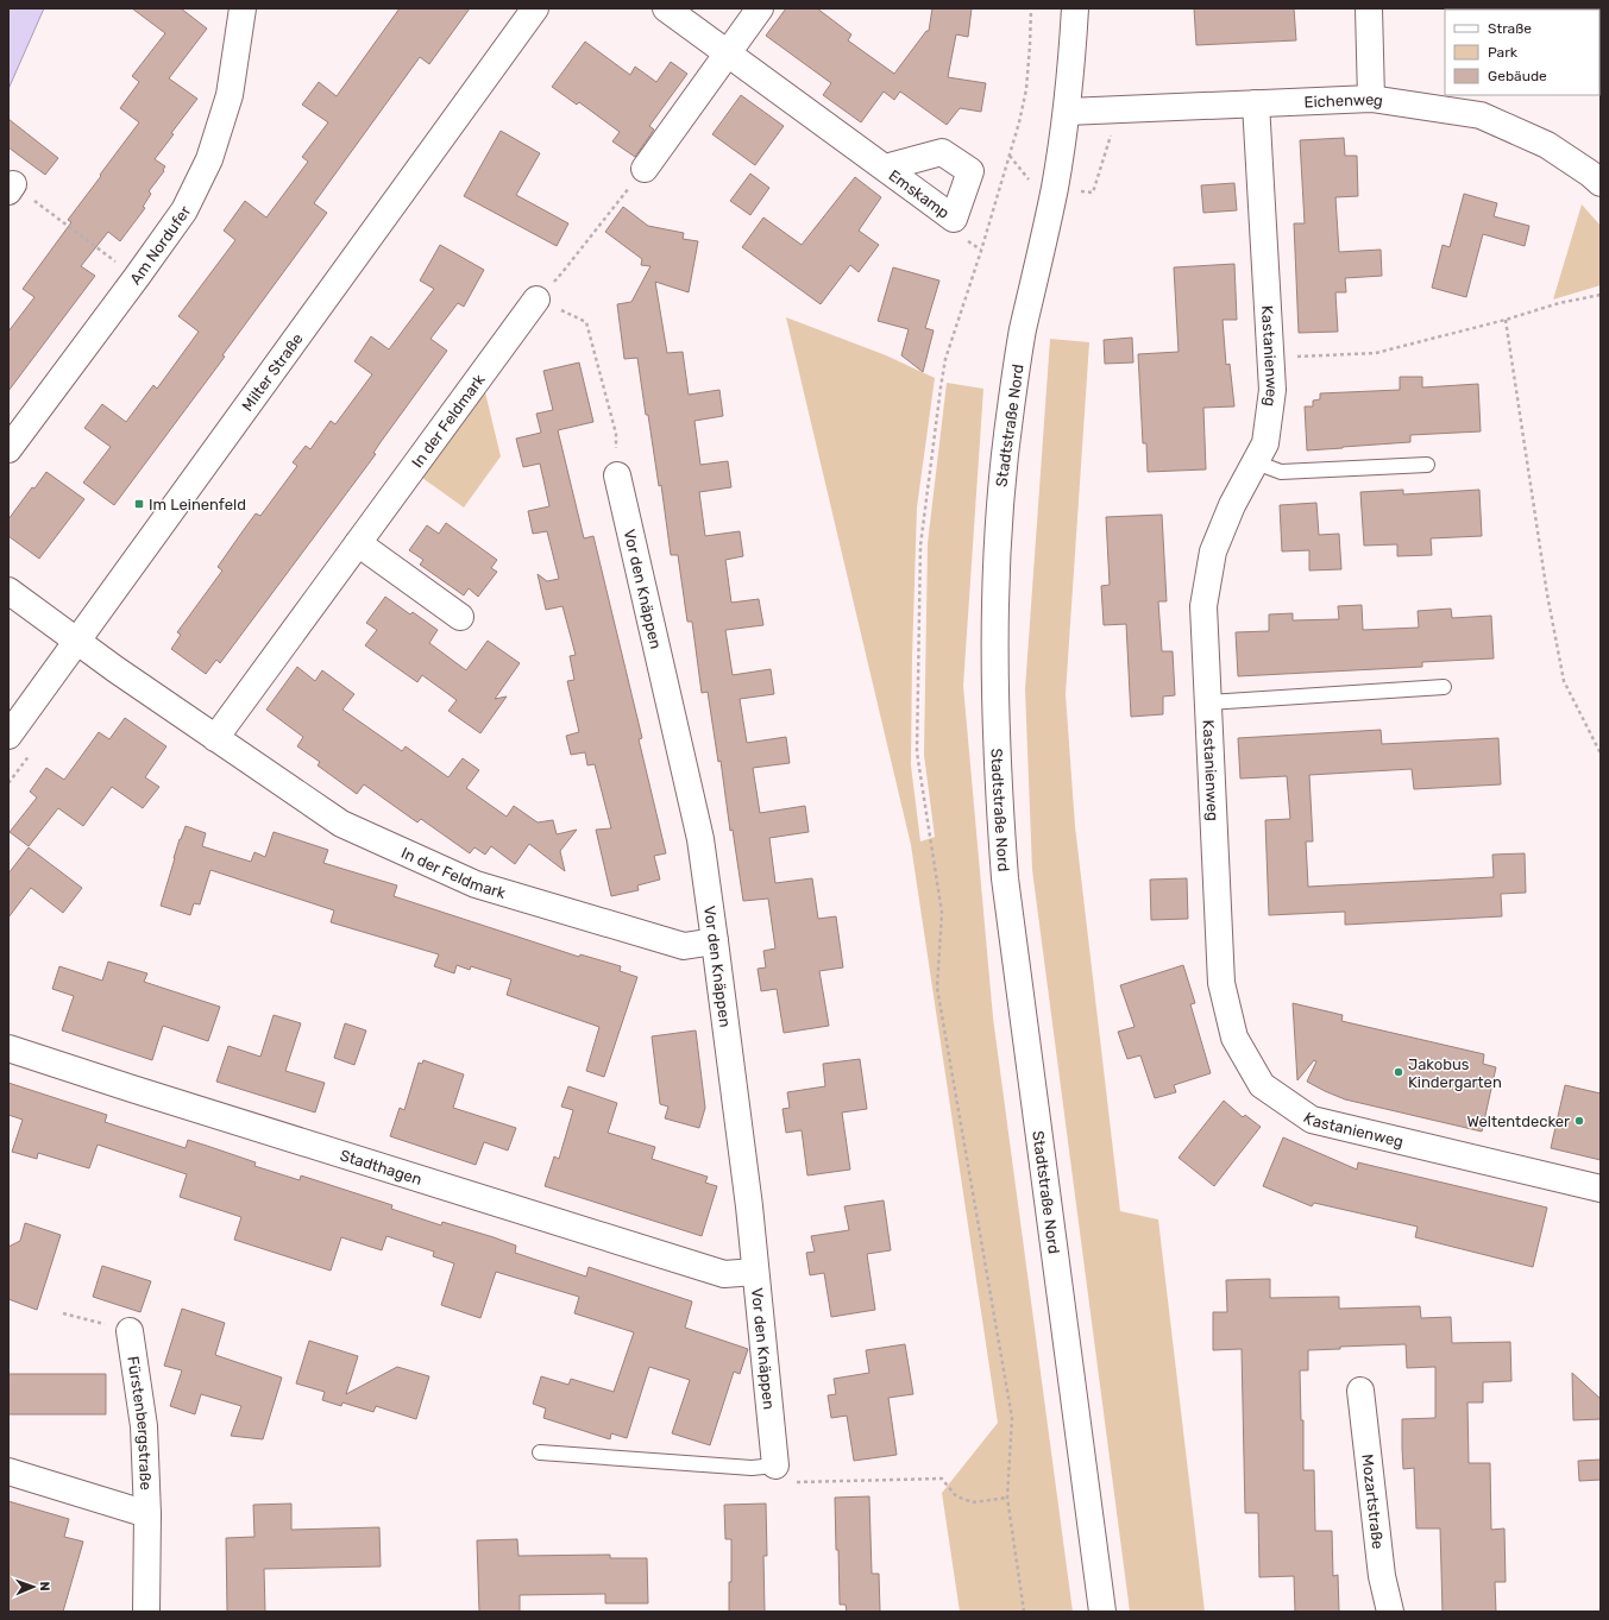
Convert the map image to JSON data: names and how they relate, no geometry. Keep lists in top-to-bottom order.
{
  "streets": {
    "street": [
      "Eichenweg",
      "Emskamp",
      "Am Nordufer",
      "Kastanienweg",
      "Milter Straße",
      "In der Feldmark",
      "Stadtstraße Nord",
      "Vor den Knäppen",
      "Stadthagen",
      "Fürstenbergstraße",
      "Mozartstraße"
    ]
  },
  "crossings": [
    ["Eichenweg", "Kastanienweg"],
    ["Eichenweg", "Stadtstraße Nord"],
    ["Milter Straße", "In der Feldmark"],
    ["In der Feldmark", "Vor den Knäppen"],
    ["Vor den Knäppen", "Stadthagen"]
  ],
  "places": {
    "transit": ["Im Leinenfeld"],
    "other": ["Jakobus Kindergarten", "Weltentdecker"]
  },
  "legend": ["Straße", "Park", "Gebäude"],
  "north": "right"
}
